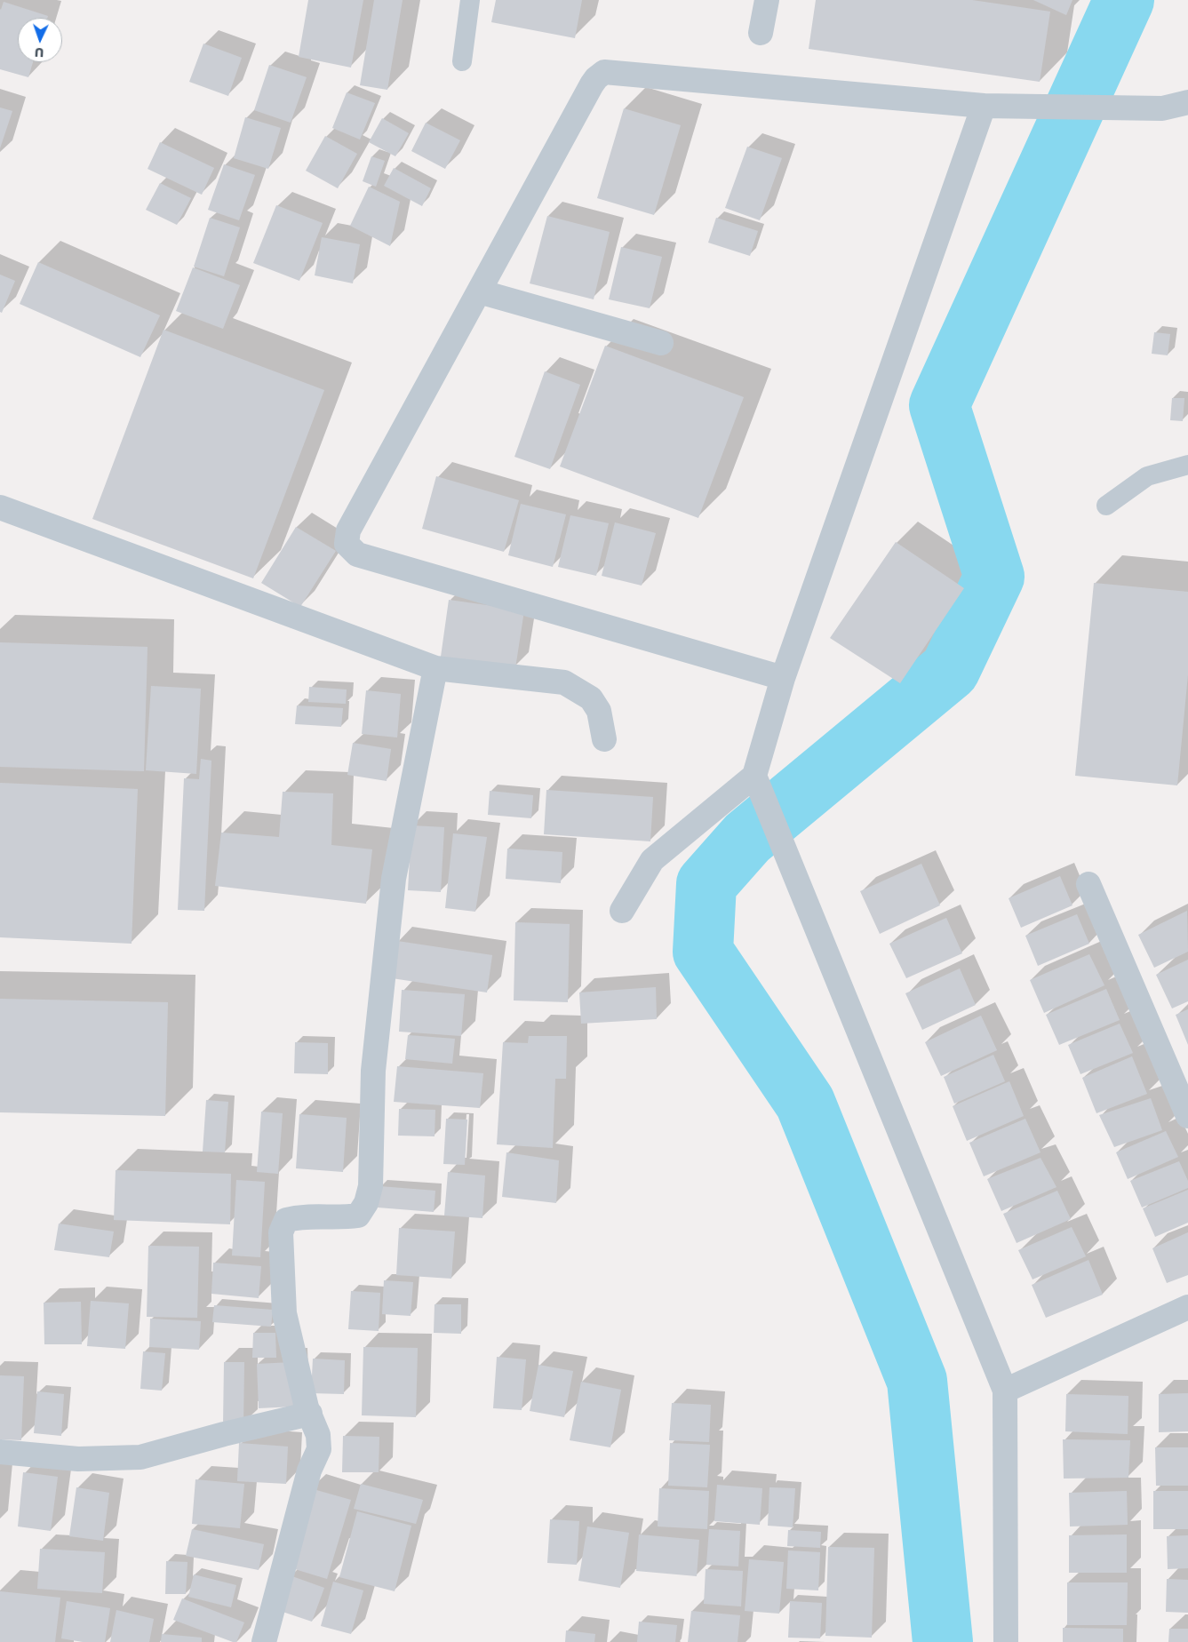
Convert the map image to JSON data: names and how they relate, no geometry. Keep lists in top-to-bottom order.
{
  "north": "bottom"
}
